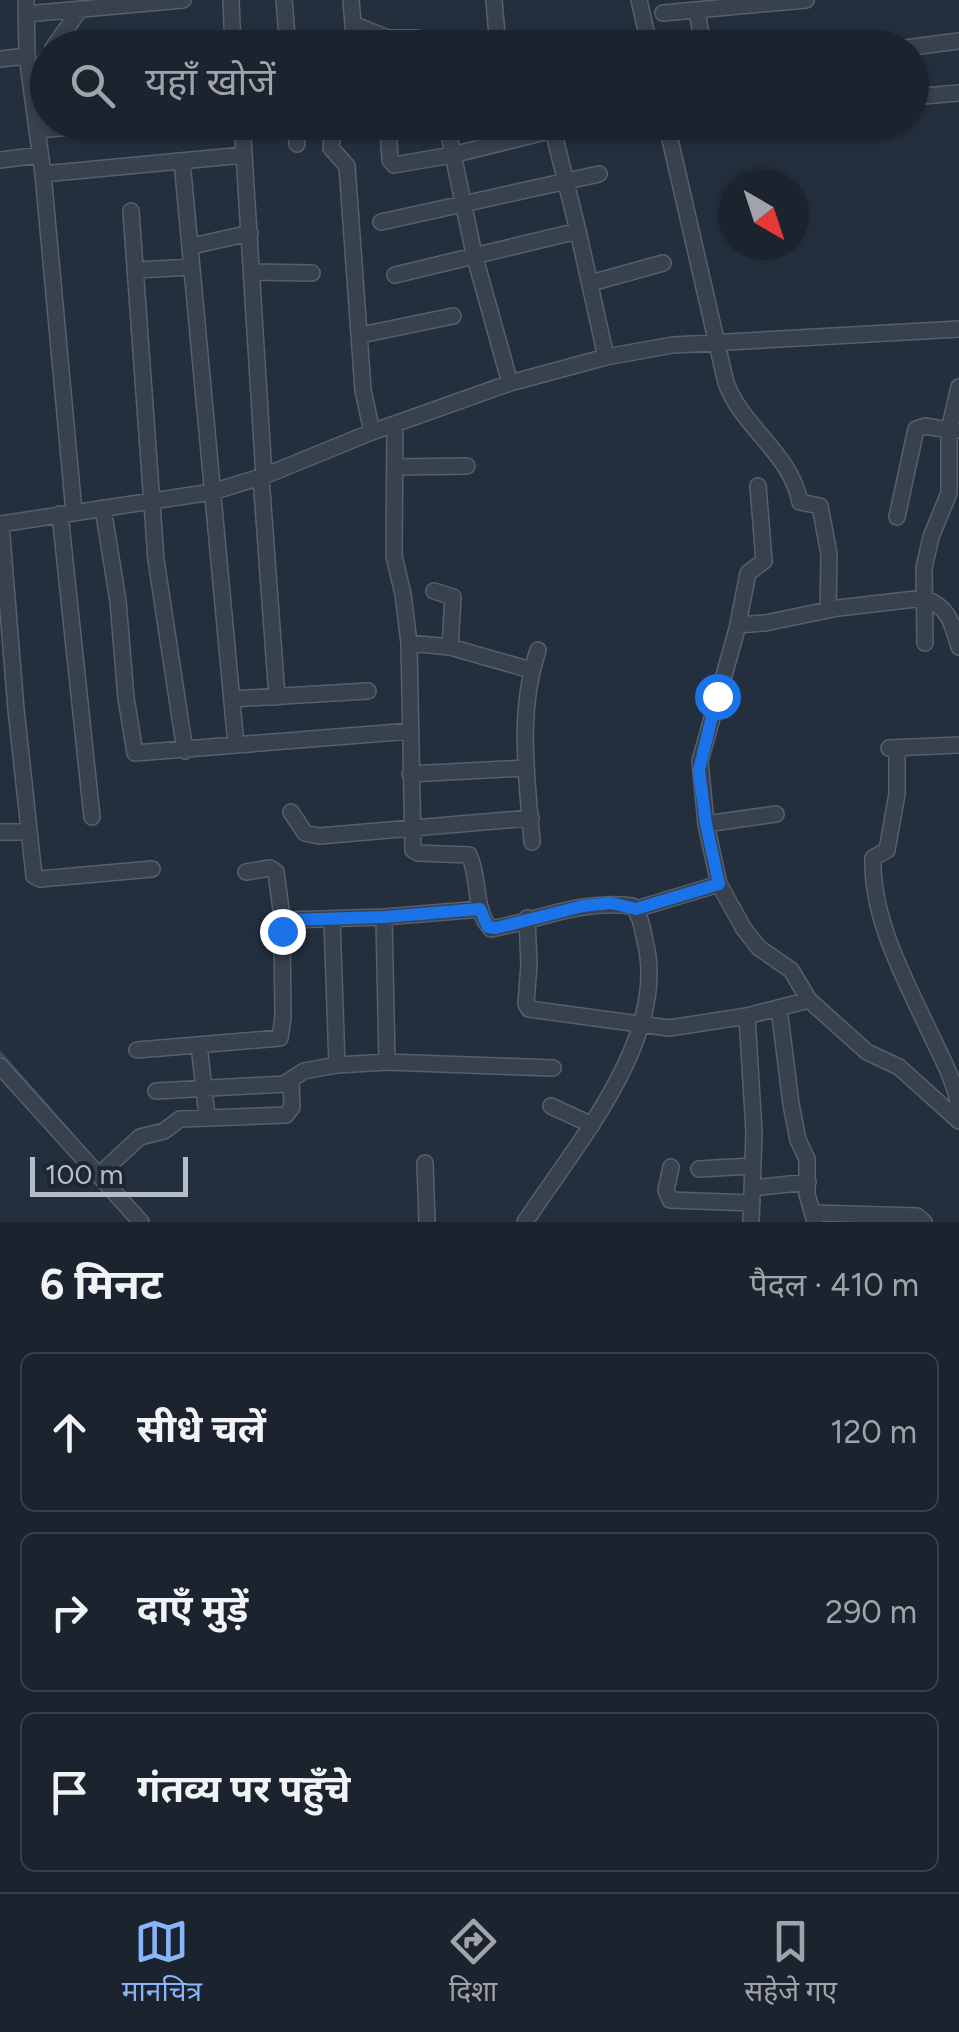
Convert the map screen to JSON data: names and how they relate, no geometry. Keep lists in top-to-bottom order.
{
  "scale_bar": "100 m",
  "north": "bottom right",
  "page": {
    "search": "यहाँ खोजें",
    "scale": "100 m",
    "heading": ["6 मिनट", "पैदल · 410 m"],
    "list": [
      ["सीधे चलें", "120 m"],
      ["दाएँ मुड़ें", "290 m"],
      "गंतव्य पर पहुँचे"
    ],
    "nav": ["मानचित्र", "दिशा", "सहेजे गए"]
  }
}
